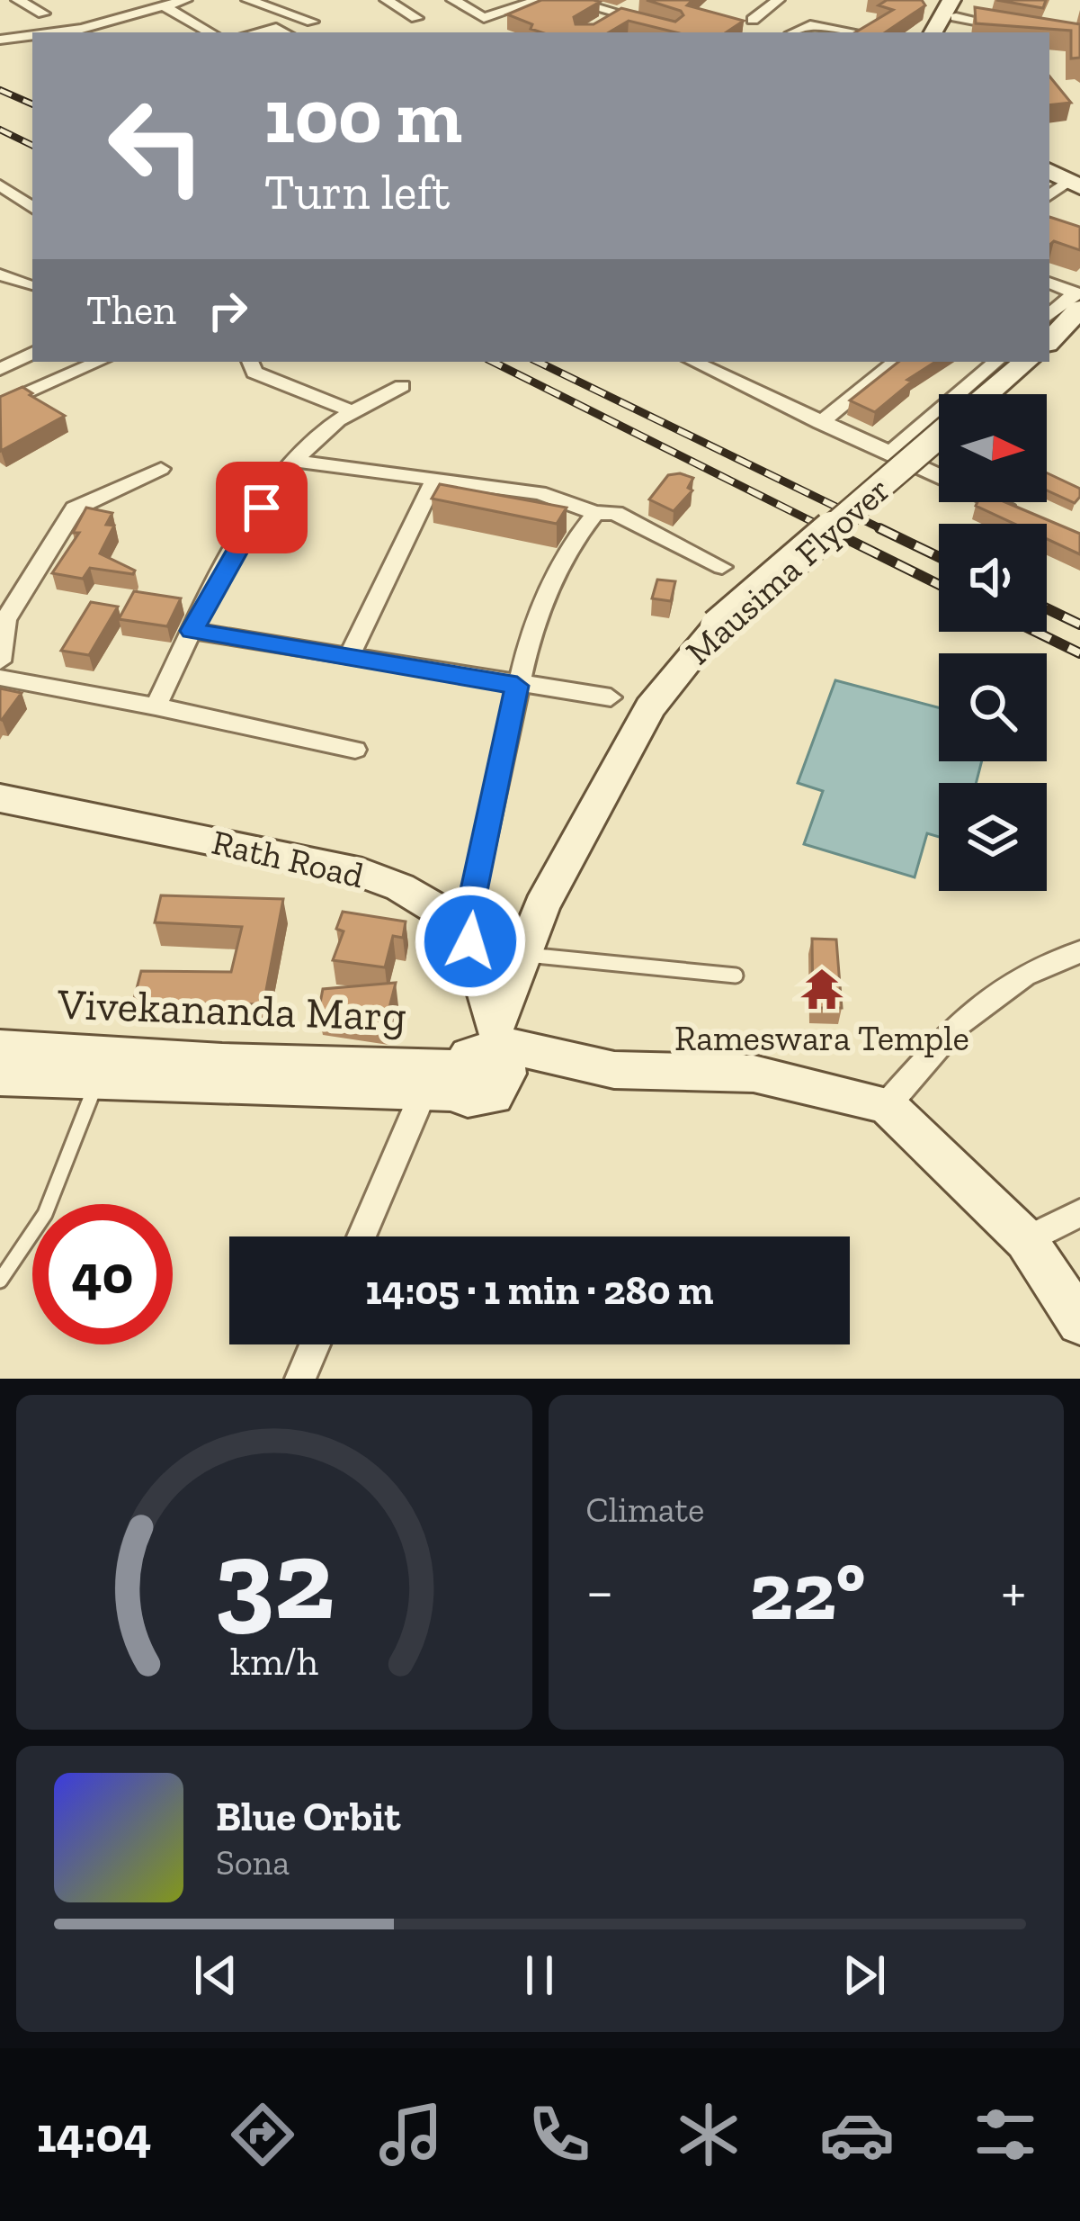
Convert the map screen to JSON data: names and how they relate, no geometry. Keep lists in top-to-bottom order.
{
  "streets": {
    "main road": ["Mausima Flyover", "Rath Road", "Vivekananda Marg"]
  },
  "places": {
    "temple": ["Rameswara Temple"]
  },
  "north": "right",
  "page": {
    "turn": ["100 m", "Turn left"],
    "then": "Then",
    "limit": "40",
    "trip": "14:05 · 1 min · 280 m",
    "tile": "Climate",
    "heat": ["−", "22°", "+"],
    "song": ["Blue Orbit", "Sona"],
    "tabs": "14:04",
    "gauge": ["32", "km/h"]
  }
}
